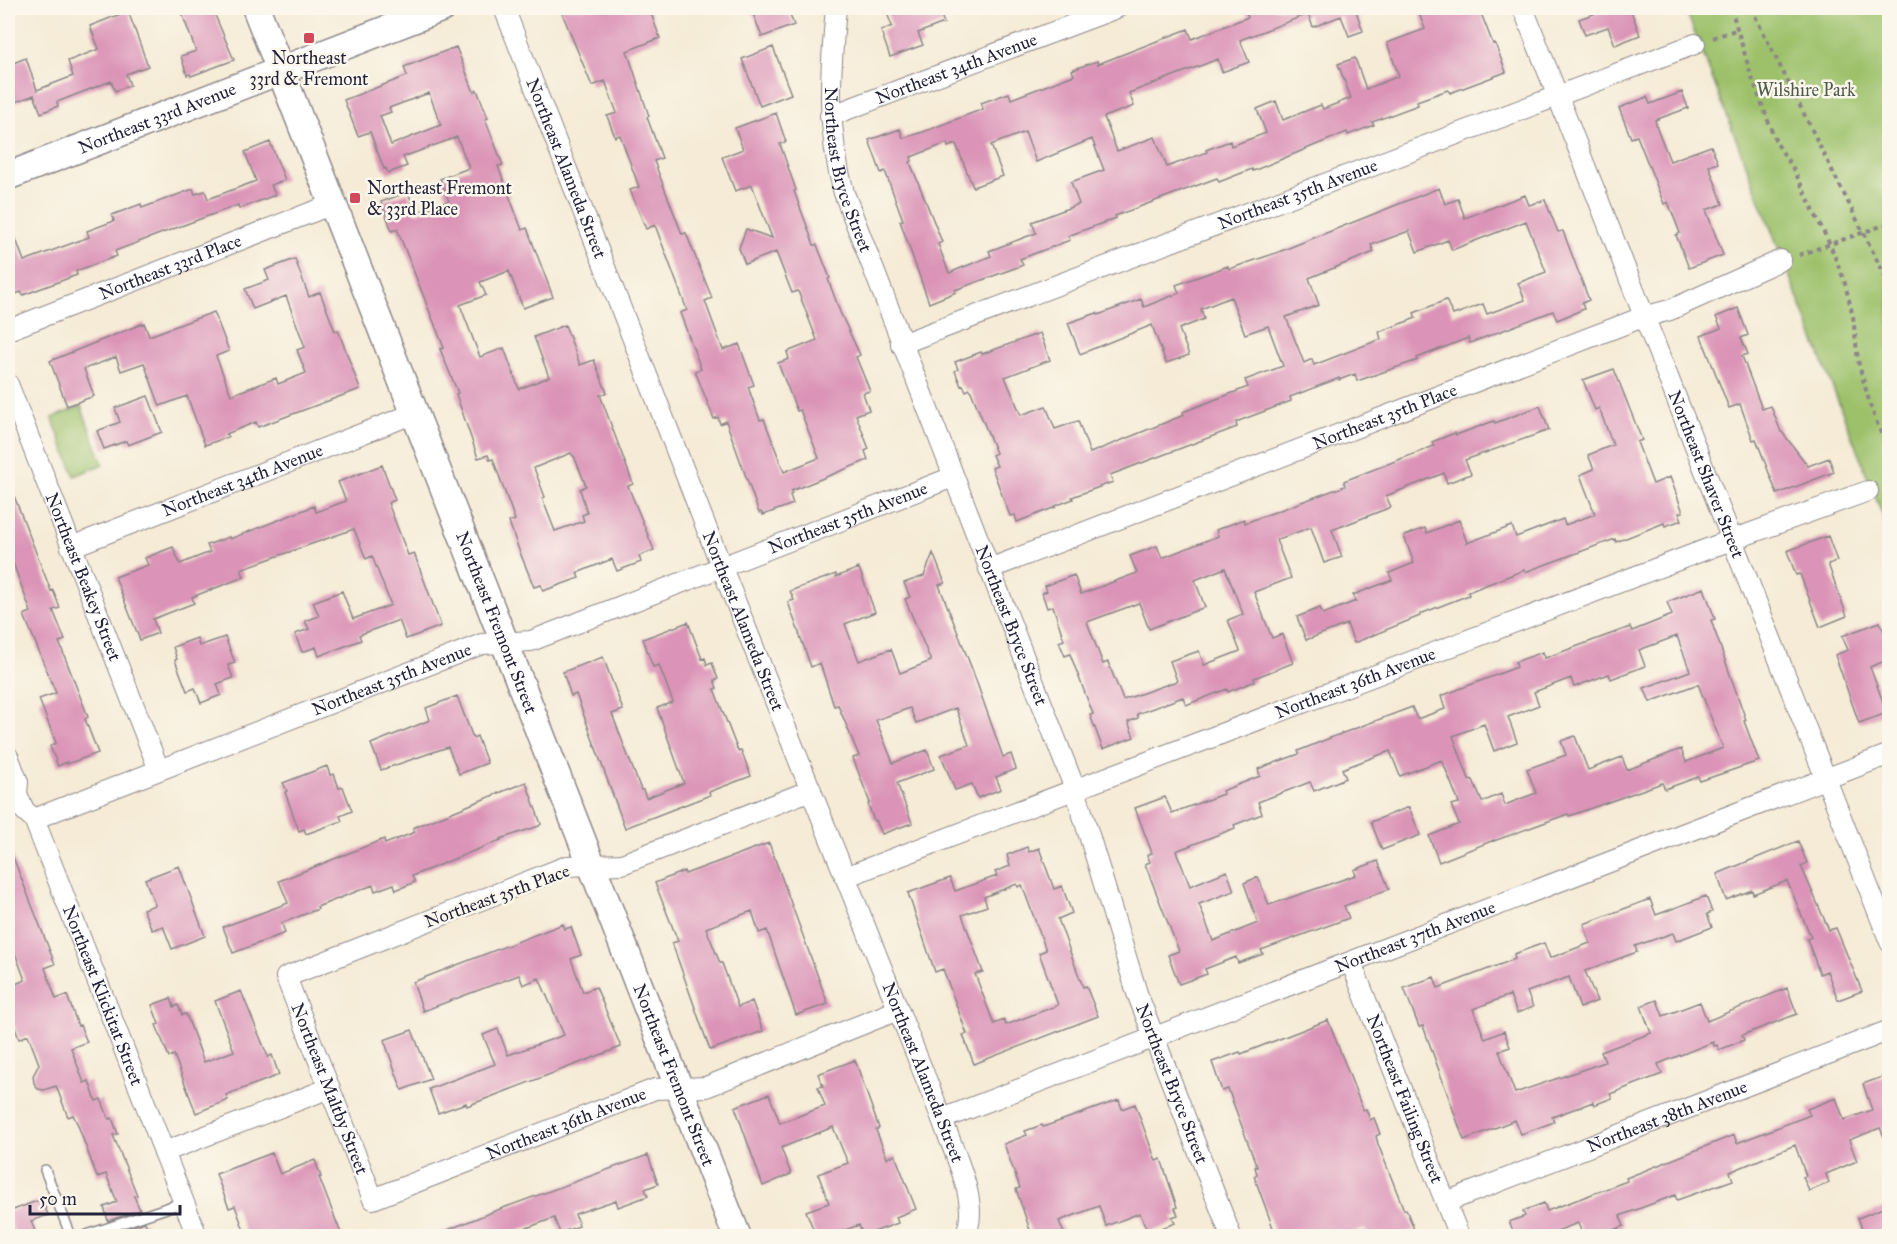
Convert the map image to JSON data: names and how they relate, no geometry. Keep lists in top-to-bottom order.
{
  "streets": {
    "main road": ["Northeast 33rd Avenue", "Northeast Fremont Street"],
    "street": [
      "Northeast 34th Avenue",
      "Northeast Alameda Street",
      "Northeast Bryce Street",
      "Northeast 35th Avenue",
      "Northeast 33rd Place",
      "Northeast 35th Place",
      "Northeast Shaver Street",
      "Northeast Beakey Street",
      "Northeast 36th Avenue",
      "Northeast 37th Avenue",
      "Northeast Klickitat Street",
      "Northeast Maltby Street",
      "Northeast Failing Street",
      "Northeast 38th Avenue"
    ]
  },
  "crossings": [
    ["Northeast 34th Avenue", "Northeast Bryce Street"],
    ["Northeast 34th Avenue", "Northeast Beakey Street"],
    ["Northeast 34th Avenue", "Northeast Fremont Street"],
    ["Northeast 33rd Avenue", "Northeast Fremont Street"],
    ["Northeast Alameda Street", "Northeast 35th Avenue"],
    ["Northeast Alameda Street", "Northeast 35th Place"],
    ["Northeast Alameda Street", "Northeast 36th Avenue"],
    ["Northeast Alameda Street", "Northeast 37th Avenue"],
    ["Northeast Bryce Street", "Northeast 35th Avenue"],
    ["Northeast Bryce Street", "Northeast 35th Place"],
    ["Northeast Bryce Street", "Northeast 36th Avenue"],
    ["Northeast Bryce Street", "Northeast 37th Avenue"],
    ["Northeast 35th Avenue", "Northeast Shaver Street"],
    ["Northeast 35th Avenue", "Northeast Beakey Street"],
    ["Northeast 35th Avenue", "Northeast Fremont Street"],
    ["Northeast 35th Avenue", "Northeast Klickitat Street"],
    ["Northeast 33rd Place", "Northeast Fremont Street"],
    ["Northeast 35th Place", "Northeast Shaver Street"],
    ["Northeast 35th Place", "Northeast Fremont Street"],
    ["Northeast 35th Place", "Northeast Maltby Street"],
    ["Northeast Shaver Street", "Northeast 36th Avenue"],
    ["Northeast Shaver Street", "Northeast 37th Avenue"],
    ["Northeast Fremont Street", "Northeast 36th Avenue"],
    ["Northeast 36th Avenue", "Northeast Maltby Street"],
    ["Northeast 37th Avenue", "Northeast Failing Street"],
    ["Northeast Failing Street", "Northeast 38th Avenue"]
  ],
  "parks": ["Wilshire Park"],
  "places": {
    "transit": ["Northeast 33rd & Fremont", "Northeast Fremont & 33rd Place"]
  },
  "scale_bar": "50 m"
}
